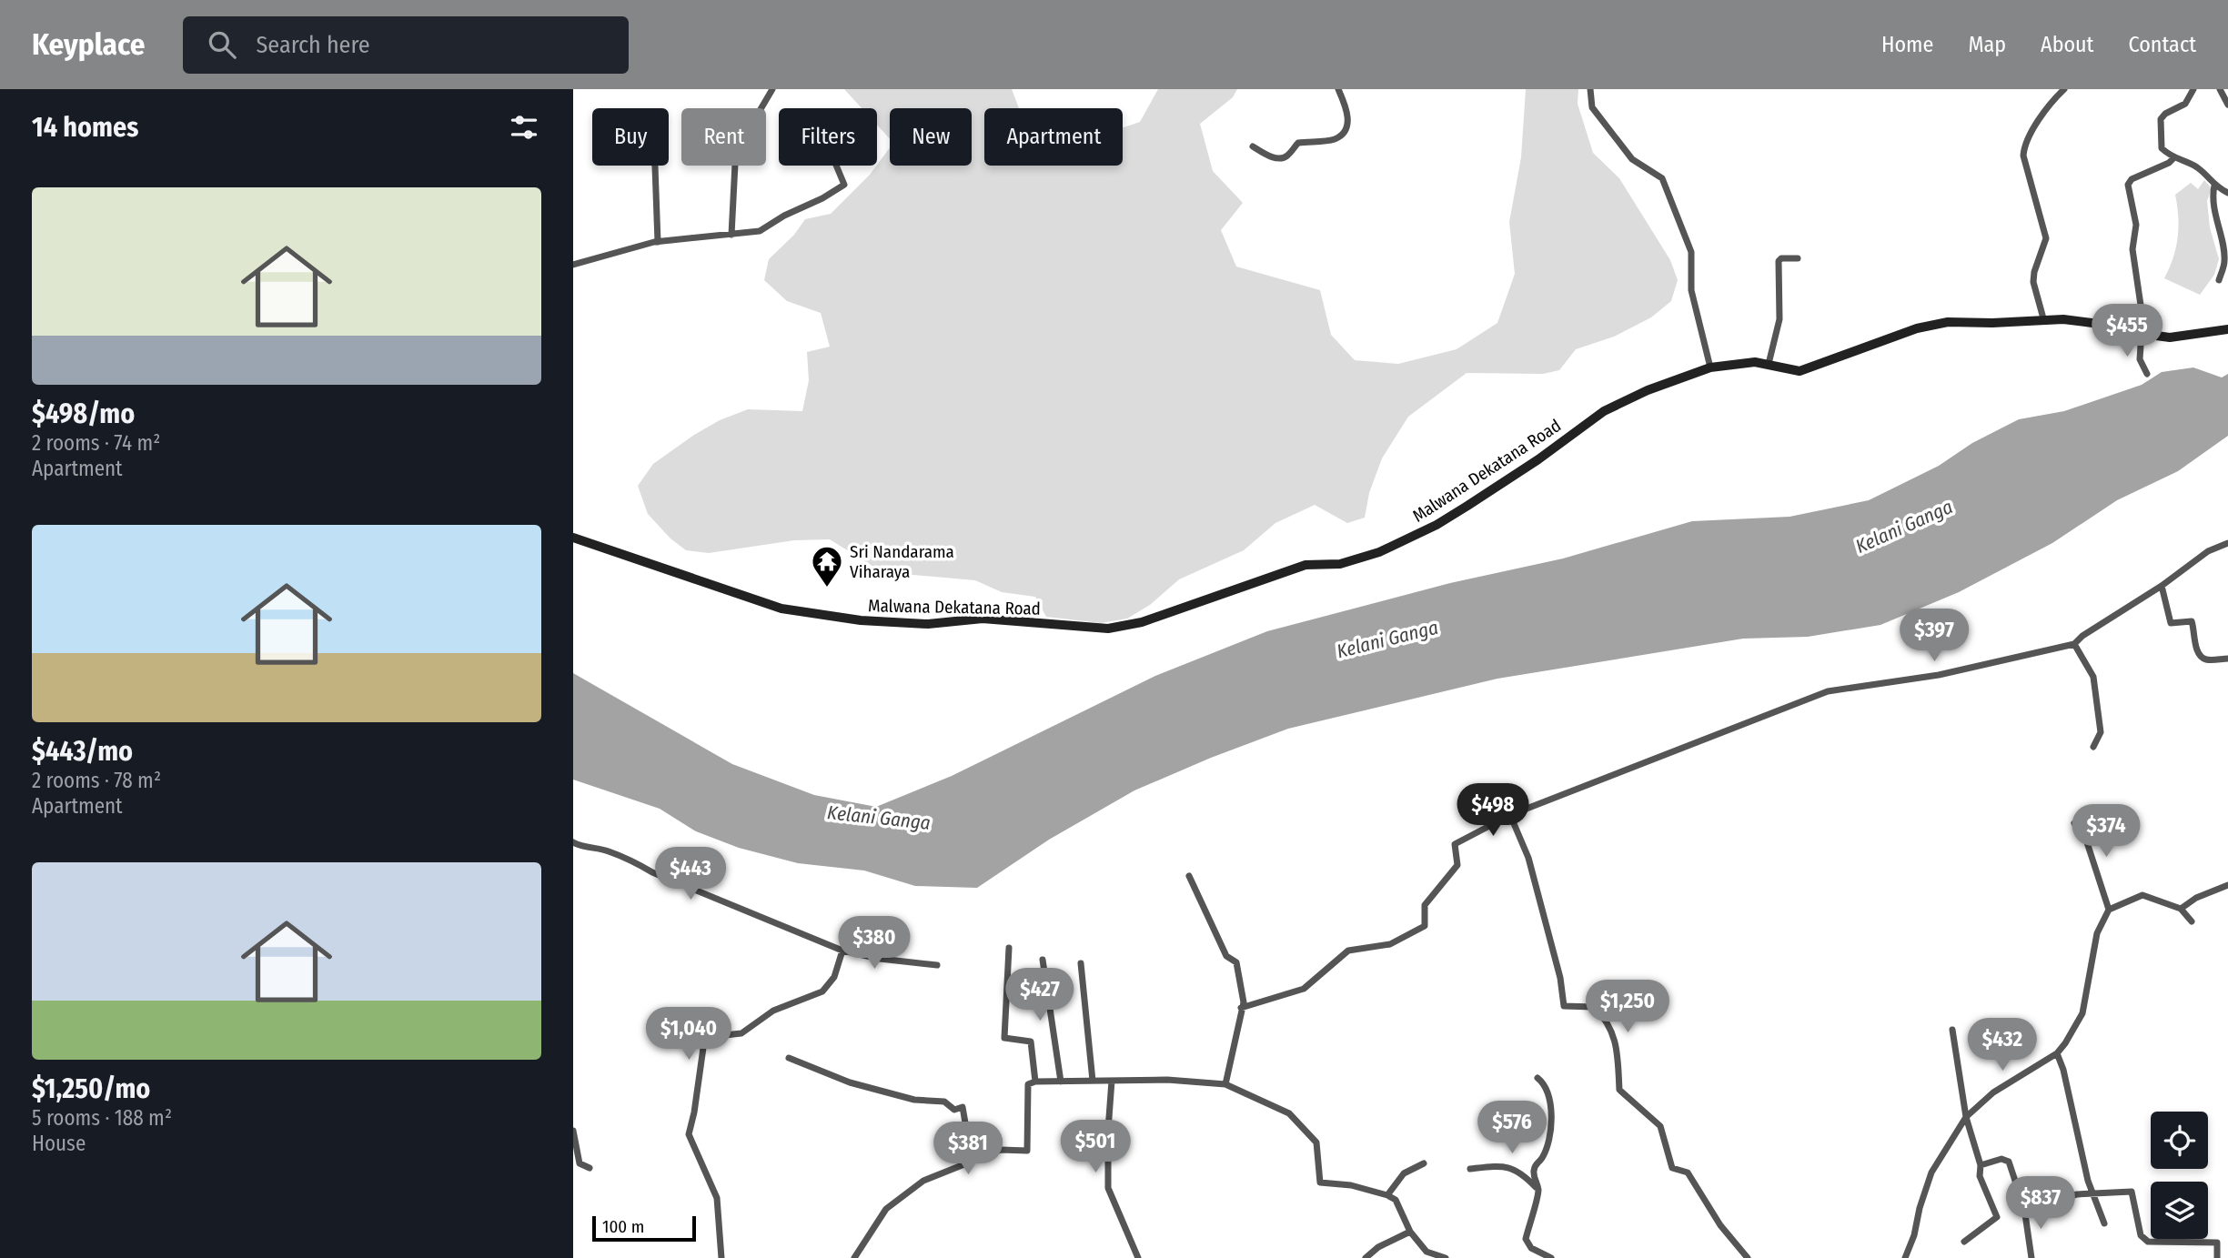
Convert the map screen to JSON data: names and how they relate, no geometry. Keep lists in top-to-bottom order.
{
  "streets": {
    "main road": ["Malwana Dekatana Road"]
  },
  "water": ["Kelani Ganga"],
  "places": {
    "temple": ["Sri Nandarama Viharaya"]
  },
  "scale_bar": "100 m",
  "page": {
    "header": "Keyplace",
    "search": "Search here",
    "nav": [
      "Home",
      "Map",
      "About",
      "Contact"
    ],
    "heading": "14 homes",
    "chip": [
      "Buy",
      "Rent",
      "Filters",
      "New",
      "Apartment"
    ],
    "list": [
      {
        "name": "$498/mo",
        "note": "2 rooms · 74 m² · Apartment"
      },
      {
        "name": "$443/mo",
        "note": "2 rooms · 78 m² · Apartment"
      },
      {
        "name": "$1,250/mo",
        "note": "5 rooms · 188 m² · House"
      }
    ],
    "price": [
      "$455",
      "$397",
      "$498",
      "$374",
      "$443",
      "$380",
      "$427",
      "$1,250",
      "$1,040",
      "$432",
      "$576",
      "$501",
      "$381",
      "$837"
    ],
    "scale": "100 m"
  }
}
